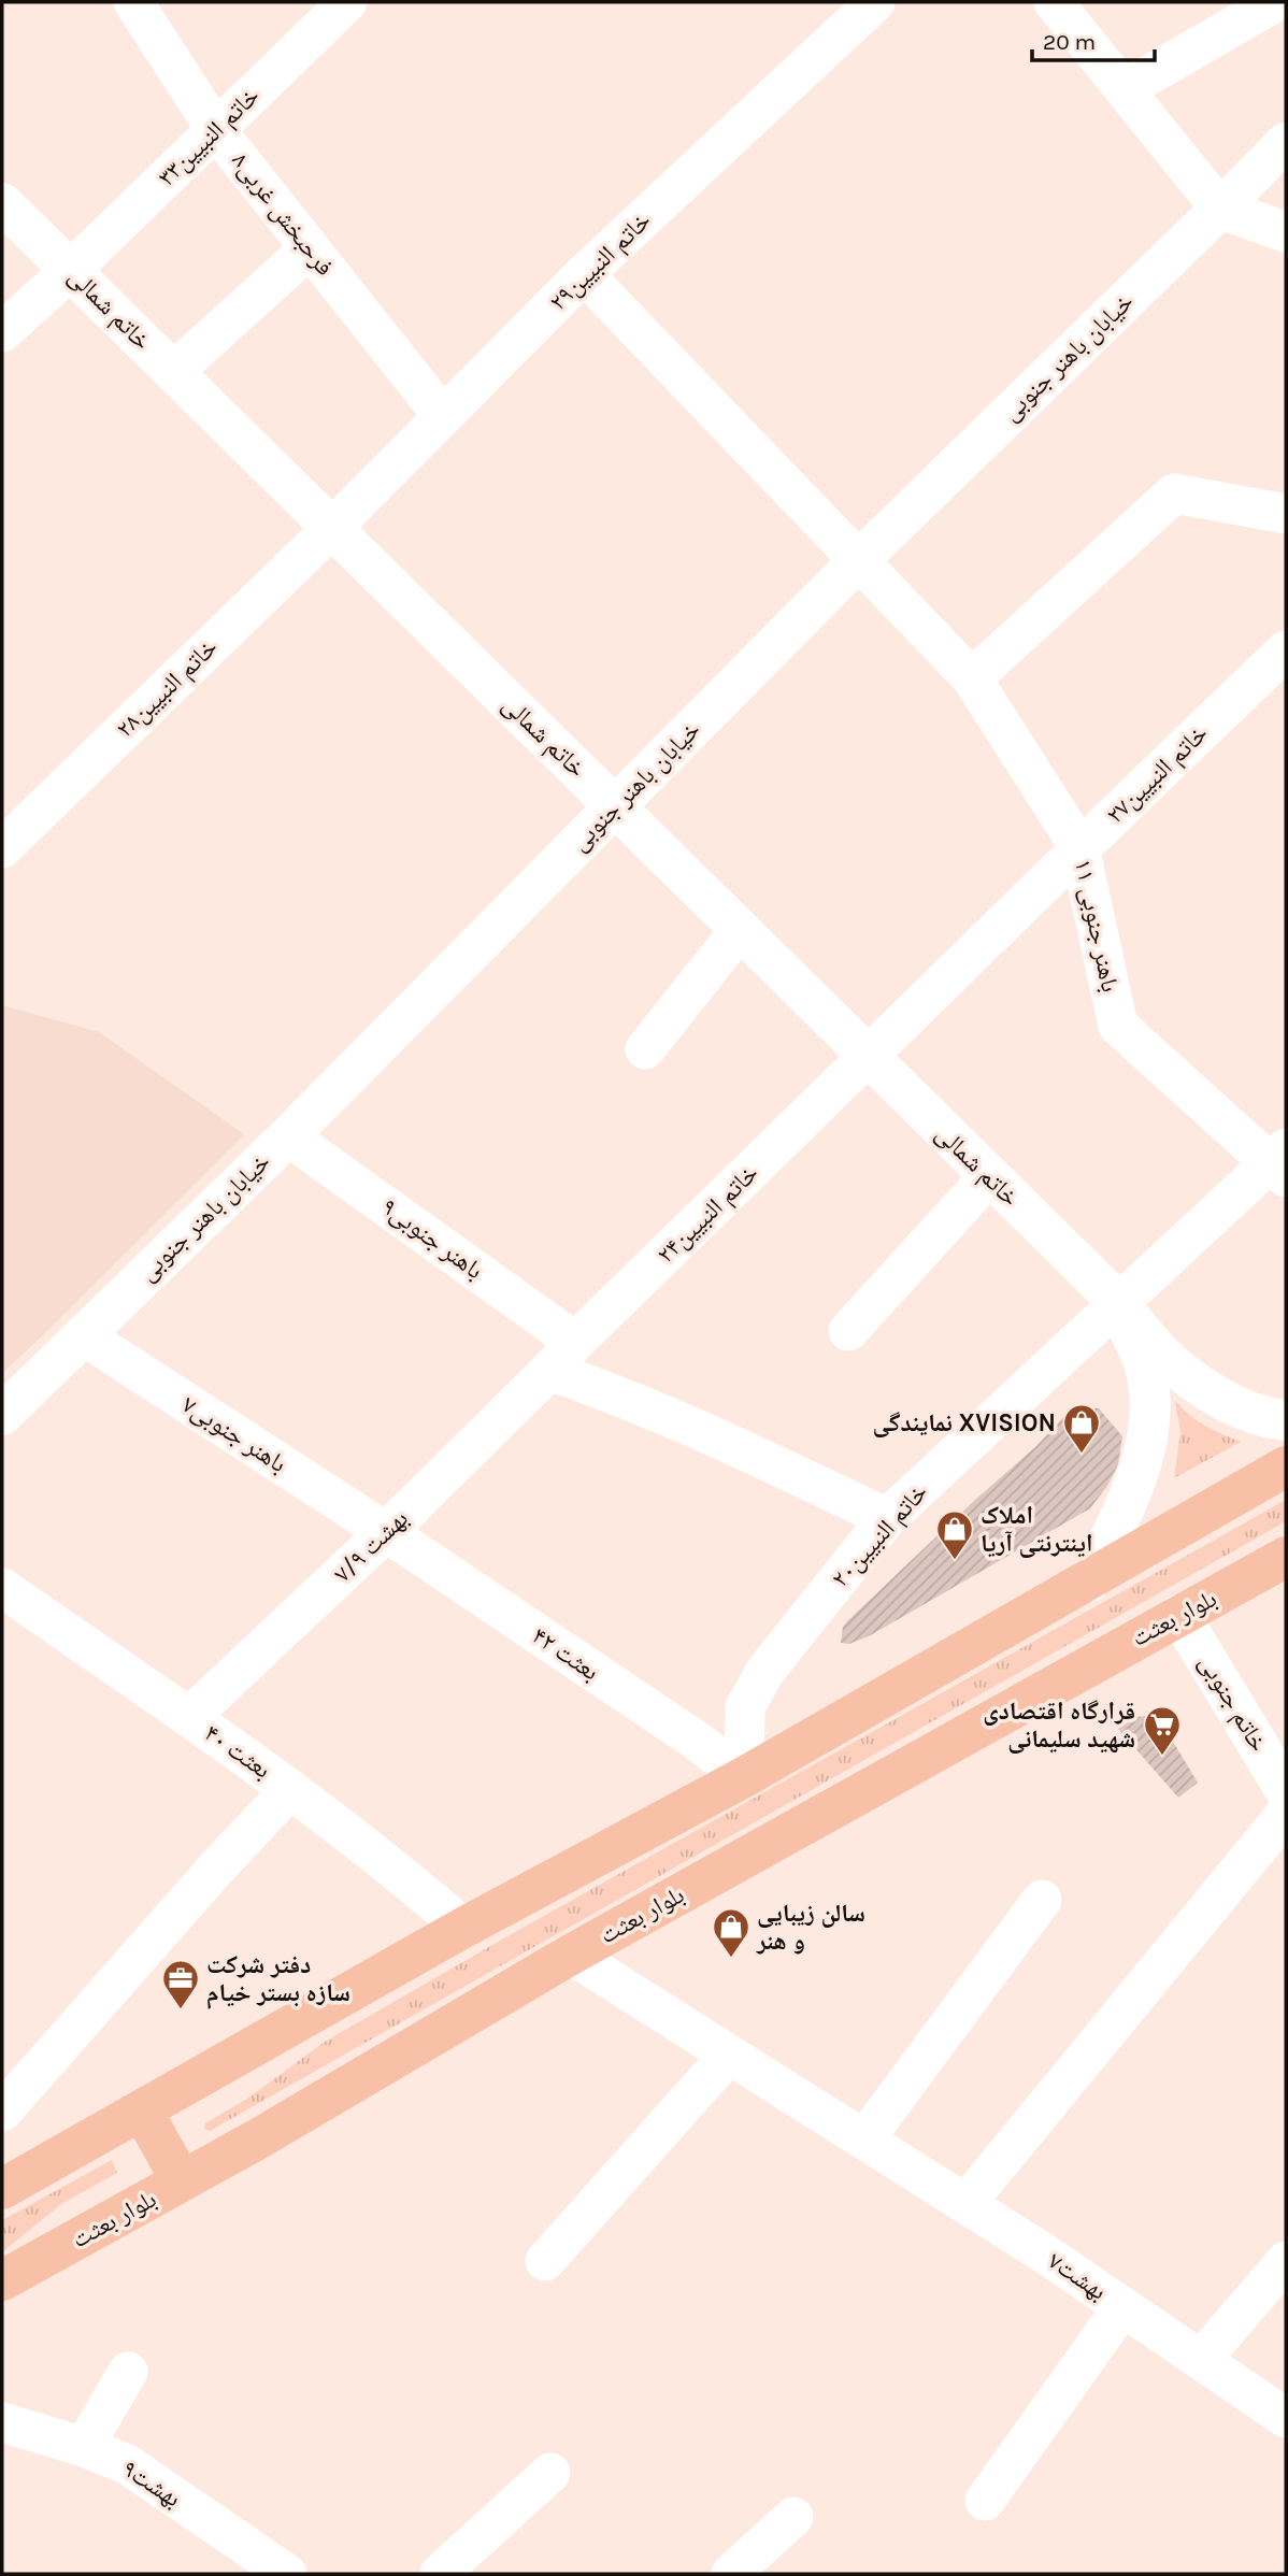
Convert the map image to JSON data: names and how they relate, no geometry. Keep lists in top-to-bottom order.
{
  "streets": {
    "main road": ["بلوار بعثت"],
    "street": [
      "خاتم النبیین۳۳",
      "فرحبخش غربی۸",
      "خاتم النبیین۲۹",
      "خاتم شمالی",
      "خیابان باهنر جنوبی",
      "خاتم النبیین۲۸",
      "خاتم النبیین۲۷",
      "باهنر جنوبی ۱۱",
      "خاتم النبیین۲۴",
      "باهنر جنوبی۹",
      "باهنر جنوبی۷",
      "خاتم النبیین۲۰",
      "بهشت ۷/۹",
      "بعثت ۴۲",
      "خاتم جنوبی",
      "بعثت ۴۰",
      "بهشت۷",
      "بهشت۹"
    ]
  },
  "crossings": [
    ["خاتم النبیین۳۳", "فرحبخش غربی۸"],
    ["خاتم النبیین۳۳", "خاتم شمالی"],
    ["فرحبخش غربی۸", "خاتم النبیین۲۹"],
    ["خاتم النبیین۲۹", "خاتم شمالی"],
    ["خاتم النبیین۲۹", "خاتم النبیین۲۸"],
    ["خاتم النبیین۲۹", "باهنر جنوبی ۱۱"],
    ["خاتم شمالی", "خیابان باهنر جنوبی"],
    ["خاتم شمالی", "خاتم النبیین۲۸"],
    ["خاتم شمالی", "خاتم النبیین۲۷"],
    ["خاتم شمالی", "خاتم النبیین۲۴"],
    ["خاتم شمالی", "خاتم النبیین۲۰"],
    ["خیابان باهنر جنوبی", "باهنر جنوبی ۱۱"],
    ["خیابان باهنر جنوبی", "باهنر جنوبی۹"],
    ["خیابان باهنر جنوبی", "باهنر جنوبی۷"],
    ["خاتم النبیین۲۷", "باهنر جنوبی ۱۱"],
    ["خاتم النبیین۲۷", "خاتم النبیین۲۴"],
    ["باهنر جنوبی ۱۱", "خاتم النبیین۲۰"],
    ["خاتم النبیین۲۴", "باهنر جنوبی۹"],
    ["خاتم النبیین۲۴", "بهشت ۷/۹"],
    ["باهنر جنوبی۷", "بهشت ۷/۹"],
    ["باهنر جنوبی۷", "بعثت ۴۲"],
    ["خاتم النبیین۲۰", "بعثت ۴۲"],
    ["بهشت ۷/۹", "بعثت ۴۲"],
    ["بهشت ۷/۹", "بعثت ۴۰"],
    ["بلوار بعثت", "خاتم جنوبی"],
    ["بلوار بعثت", "بهشت۷"]
  ],
  "places": {
    "shop": ["نمایندگی XVISION", "املاک اینترنتی آریا", "سالن زیبایی و هنر"],
    "supermarket": ["قرارگاه اقتصادی شهید سلیمانی"],
    "office": ["دفتر شرکت سازه بستر خیام"]
  },
  "scale_bar": "20 m"
}
